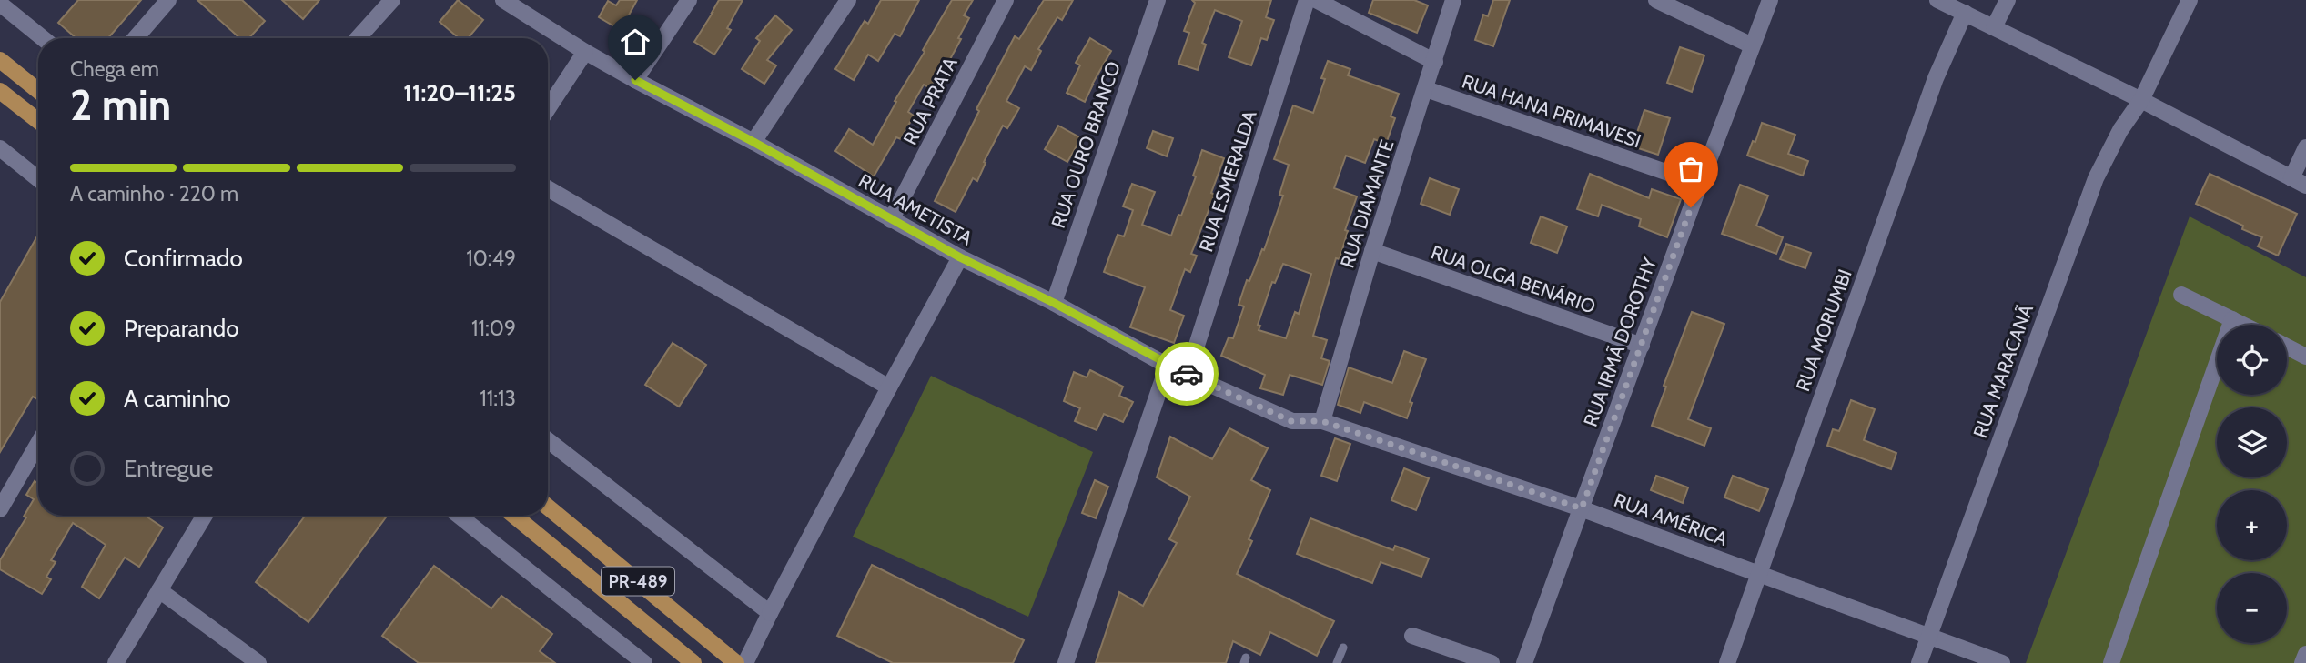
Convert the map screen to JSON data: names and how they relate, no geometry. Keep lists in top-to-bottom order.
{
  "streets": {
    "main road": ["PR-489"],
    "street": [
      "RUA PRATA",
      "RUA HANA PRIMAVESI",
      "RUA OURO BRANCO",
      "RUA ESMERALDA",
      "RUA DIAMANTE",
      "RUA AMETISTA",
      "RUA OLGA BENÁRIO",
      "RUA MORUMBI",
      "RUA IRMÃ DOROTHY",
      "RUA MARACANÃ",
      "RUA AMÉRICA"
    ]
  },
  "crossings": [
    ["RUA PRATA", "RUA AMETISTA"],
    ["RUA HANA PRIMAVESI", "RUA DIAMANTE"],
    ["RUA HANA PRIMAVESI", "RUA IRMÃ DOROTHY"],
    ["RUA OURO BRANCO", "RUA AMETISTA"],
    ["RUA ESMERALDA", "RUA AMETISTA"],
    ["RUA DIAMANTE", "RUA AMETISTA"],
    ["RUA DIAMANTE", "RUA OLGA BENÁRIO"],
    ["RUA DIAMANTE", "RUA AMÉRICA"],
    ["RUA AMETISTA", "RUA AMÉRICA"],
    ["RUA OLGA BENÁRIO", "RUA IRMÃ DOROTHY"],
    ["RUA MORUMBI", "RUA AMÉRICA"],
    ["RUA IRMÃ DOROTHY", "RUA AMÉRICA"],
    ["RUA MARACANÃ", "RUA AMÉRICA"]
  ],
  "page": {
    "heading": ["2 min", "Chega em", "11:20–11:25"],
    "bar": "A caminho · 220 m",
    "list": [
      ["Confirmado", "10:49"],
      ["Preparando", "11:09"],
      ["A caminho", "11:13"],
      "Entregue"
    ],
    "map_buttons": ["+", "−"]
  }
}
